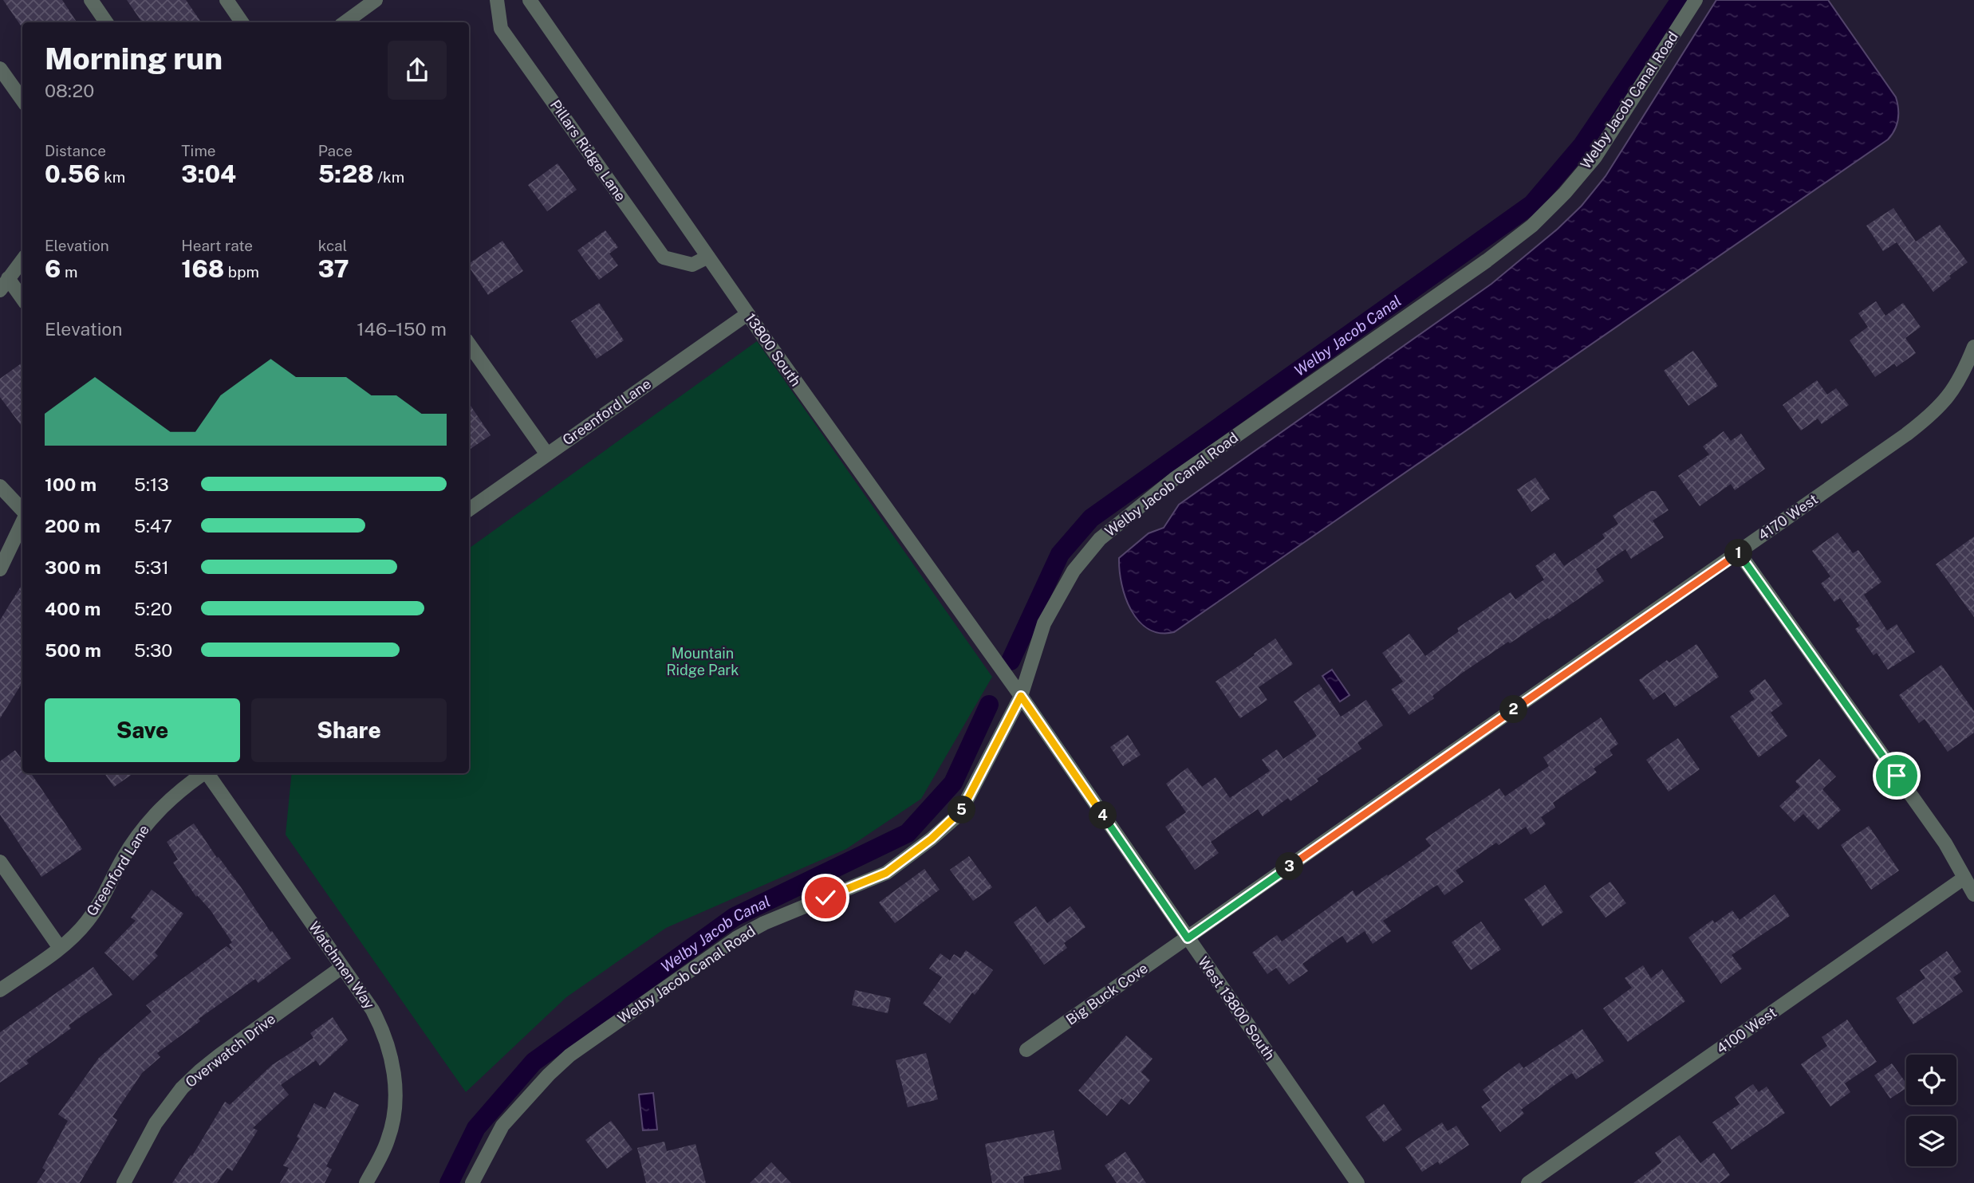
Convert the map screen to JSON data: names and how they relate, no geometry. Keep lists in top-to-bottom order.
{
  "streets": {
    "street": [
      "Welby Jacob Canal Road",
      "Pillars Ridge Lane",
      "13800 South",
      "Greenford Lane",
      "4170 West",
      "Watchmen Way",
      "Big Buck Cove",
      "West 13800 South",
      "4100 West",
      "Overwatch Drive"
    ]
  },
  "crossings": [
    ["Welby Jacob Canal Road", "13800 South"],
    ["Welby Jacob Canal Road", "West 13800 South"],
    ["Pillars Ridge Lane", "13800 South"],
    ["13800 South", "Greenford Lane"],
    ["13800 South", "West 13800 South"],
    ["4170 West", "Big Buck Cove"],
    ["4170 West", "West 13800 South"],
    ["Watchmen Way", "Overwatch Drive"],
    ["Big Buck Cove", "West 13800 South"]
  ],
  "water": ["Welby Jacob Canal"],
  "parks": ["Mountain Ridge Park"],
  "page": {
    "heading": ["Morning run", "08:20"],
    "stats": [
      ["Distance", "0.56 km"],
      ["Time", "3:04"],
      ["Pace", "5:28 /km"],
      ["Elevation", "6 m"],
      ["Heart rate", "168 bpm"],
      ["kcal", "37"]
    ],
    "chart": ["Elevation", "146–150 m"],
    "list": [
      {
        "name": "100 m",
        "note": "5:13"
      },
      {
        "name": "200 m",
        "note": "5:47"
      },
      {
        "name": "300 m",
        "note": "5:31"
      },
      {
        "name": "400 m",
        "note": "5:20"
      },
      {
        "name": "500 m",
        "note": "5:30"
      }
    ],
    "pins": [
      "1",
      "2",
      "5",
      "4",
      "3"
    ],
    "buttons": ["Save", "Share"]
  }
}
